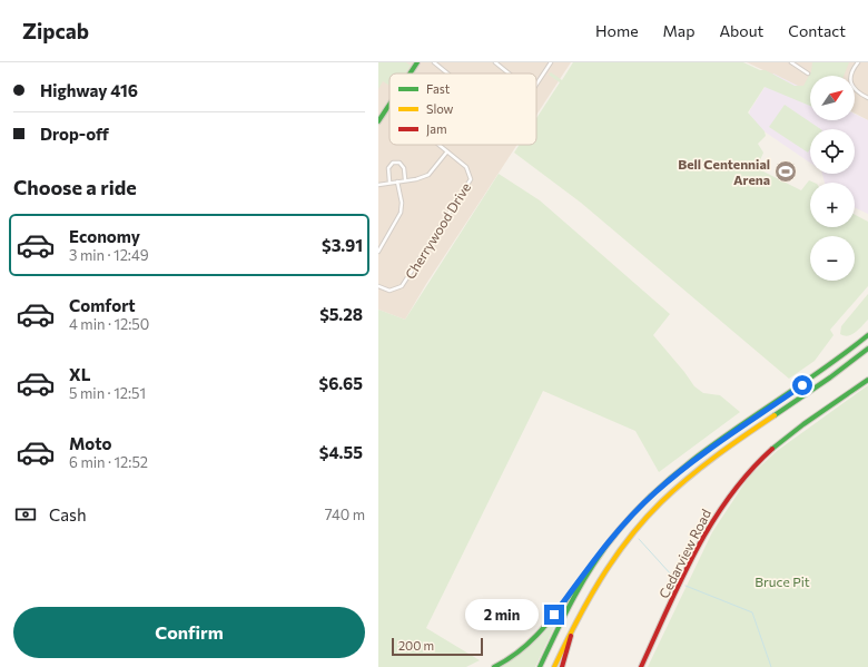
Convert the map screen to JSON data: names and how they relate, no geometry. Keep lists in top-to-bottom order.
{
  "streets": {
    "main road": ["Cedarview Road"],
    "street": ["Cherrywood Drive"]
  },
  "parks": ["Bruce Pit"],
  "places": {
    "sports": ["Bell Centennial Arena"]
  },
  "legend": ["Fast", "Slow", "Jam"],
  "scale_bar": "200 m",
  "north": "top right",
  "page": {
    "header": "Zipcab",
    "nav": [
      "Home",
      "Map",
      "About",
      "Contact"
    ],
    "banner": ["Highway 416", "Drop-off"],
    "map_buttons": ["+", "−"],
    "heading": "Choose a ride",
    "list": [
      {
        "name": "Economy",
        "note": "3 min · 12:49",
        "value": "$3.91"
      },
      {
        "name": "Comfort",
        "note": "4 min · 12:50",
        "value": "$5.28"
      },
      {
        "name": "XL",
        "note": "5 min · 12:51",
        "value": "$6.65"
      },
      {
        "name": "Moto",
        "note": "6 min · 12:52",
        "value": "$4.55"
      }
    ],
    "pay": ["Cash", "740 m"],
    "buttons": "Confirm",
    "bubble": "2 min",
    "scale": "200 m"
  }
}
